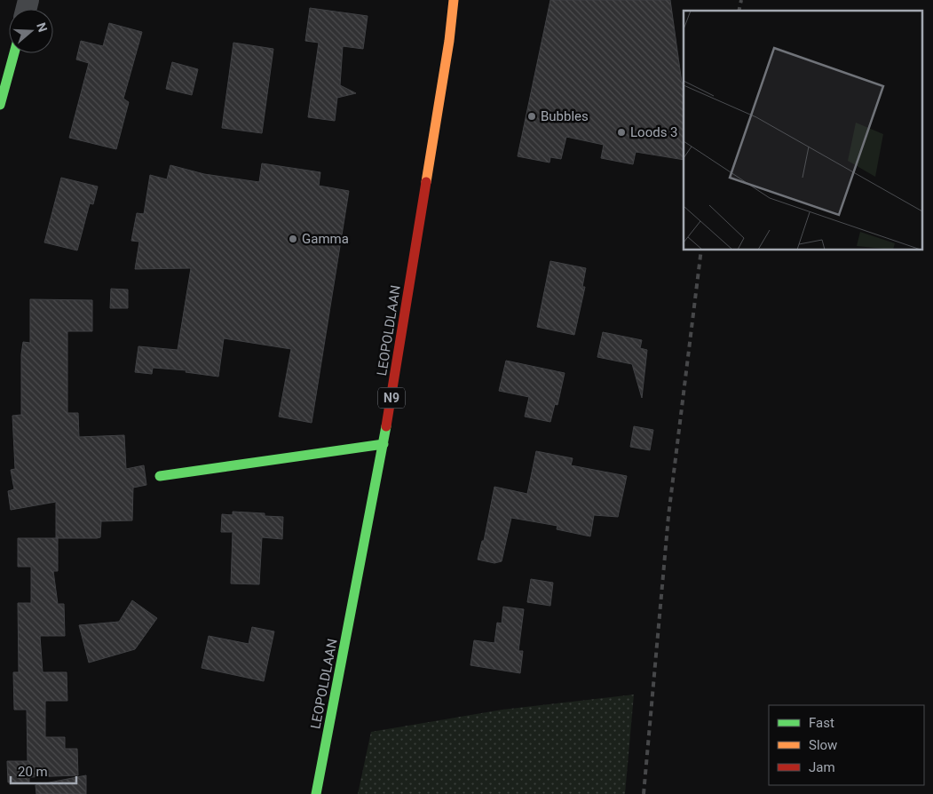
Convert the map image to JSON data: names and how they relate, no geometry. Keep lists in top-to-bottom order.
{
  "streets": {
    "main road": ["LEOPOLDLAAN", "N9"]
  },
  "places": ["Bubbles", "Loods 3", "Gamma"],
  "legend": ["Fast", "Slow", "Jam"],
  "scale_bar": "20 m",
  "north": "right"
}
